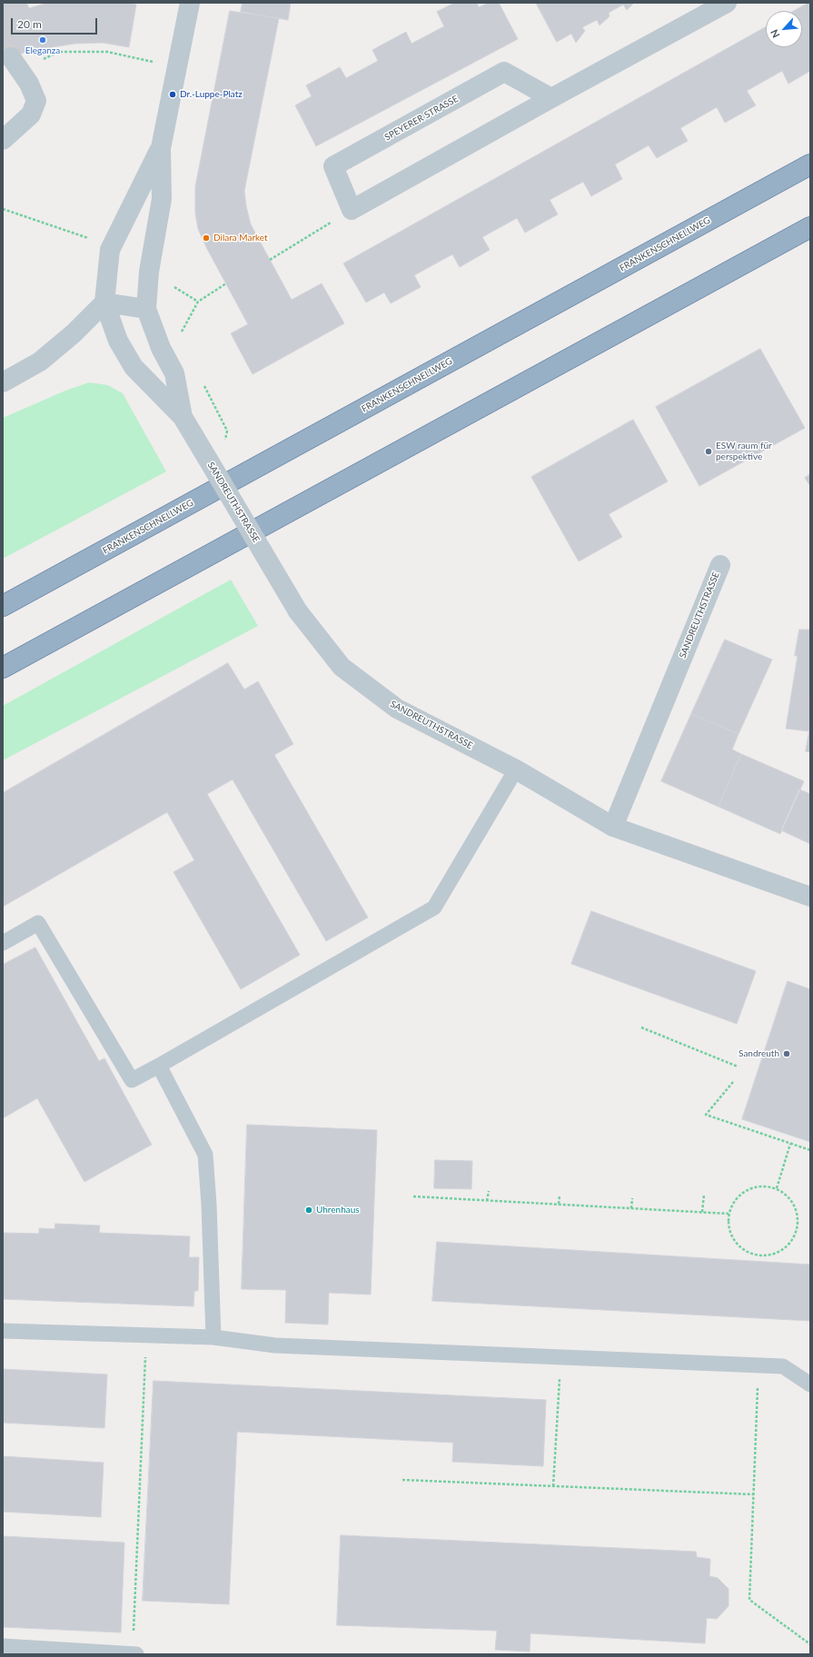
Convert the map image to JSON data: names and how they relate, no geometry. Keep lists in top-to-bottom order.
{
  "streets": {
    "highway": ["FRANKENSCHNELLWEG"],
    "street": ["SPEYERER STRASSE", "SANDREUTHSTRASSE"]
  },
  "places": [
    "Eleganza",
    "Dr.-Luppe-Platz",
    "Dilara Market",
    "ESW raum für perspektive",
    "Sandreuth",
    "Uhrenhaus"
  ],
  "scale_bar": "20 m",
  "north": "bottom left"
}
